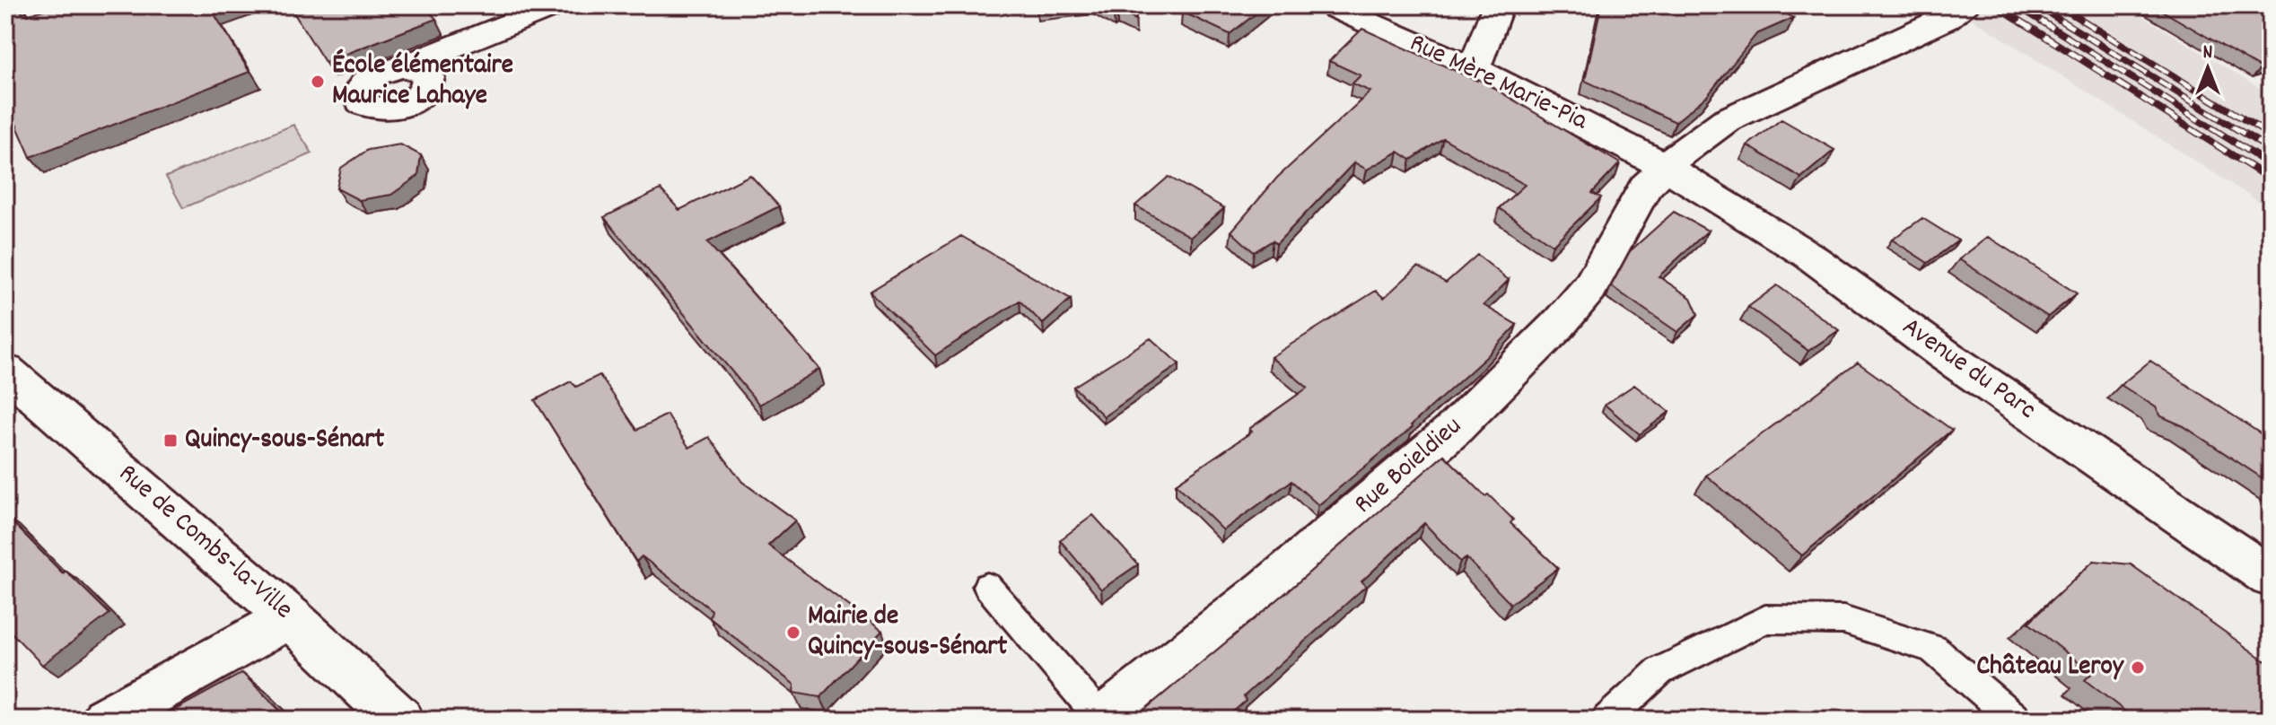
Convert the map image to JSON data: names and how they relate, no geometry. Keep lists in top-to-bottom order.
{
  "streets": {
    "street": [
      "Rue Mère Marie-Pia",
      "Avenue du Parc",
      "Rue Boieldieu",
      "Rue de Combs-la-Ville"
    ]
  },
  "crossings": [
    ["Rue Mère Marie-Pia", "Avenue du Parc"],
    ["Rue Mère Marie-Pia", "Rue Boieldieu"],
    ["Avenue du Parc", "Rue Boieldieu"]
  ],
  "places": {
    "other": ["École élémentaire Maurice Lahaye", "Mairie de Quincy-sous-Sénart", "Château Leroy"],
    "transit": ["Quincy-sous-Sénart"]
  },
  "north": "top"
}
